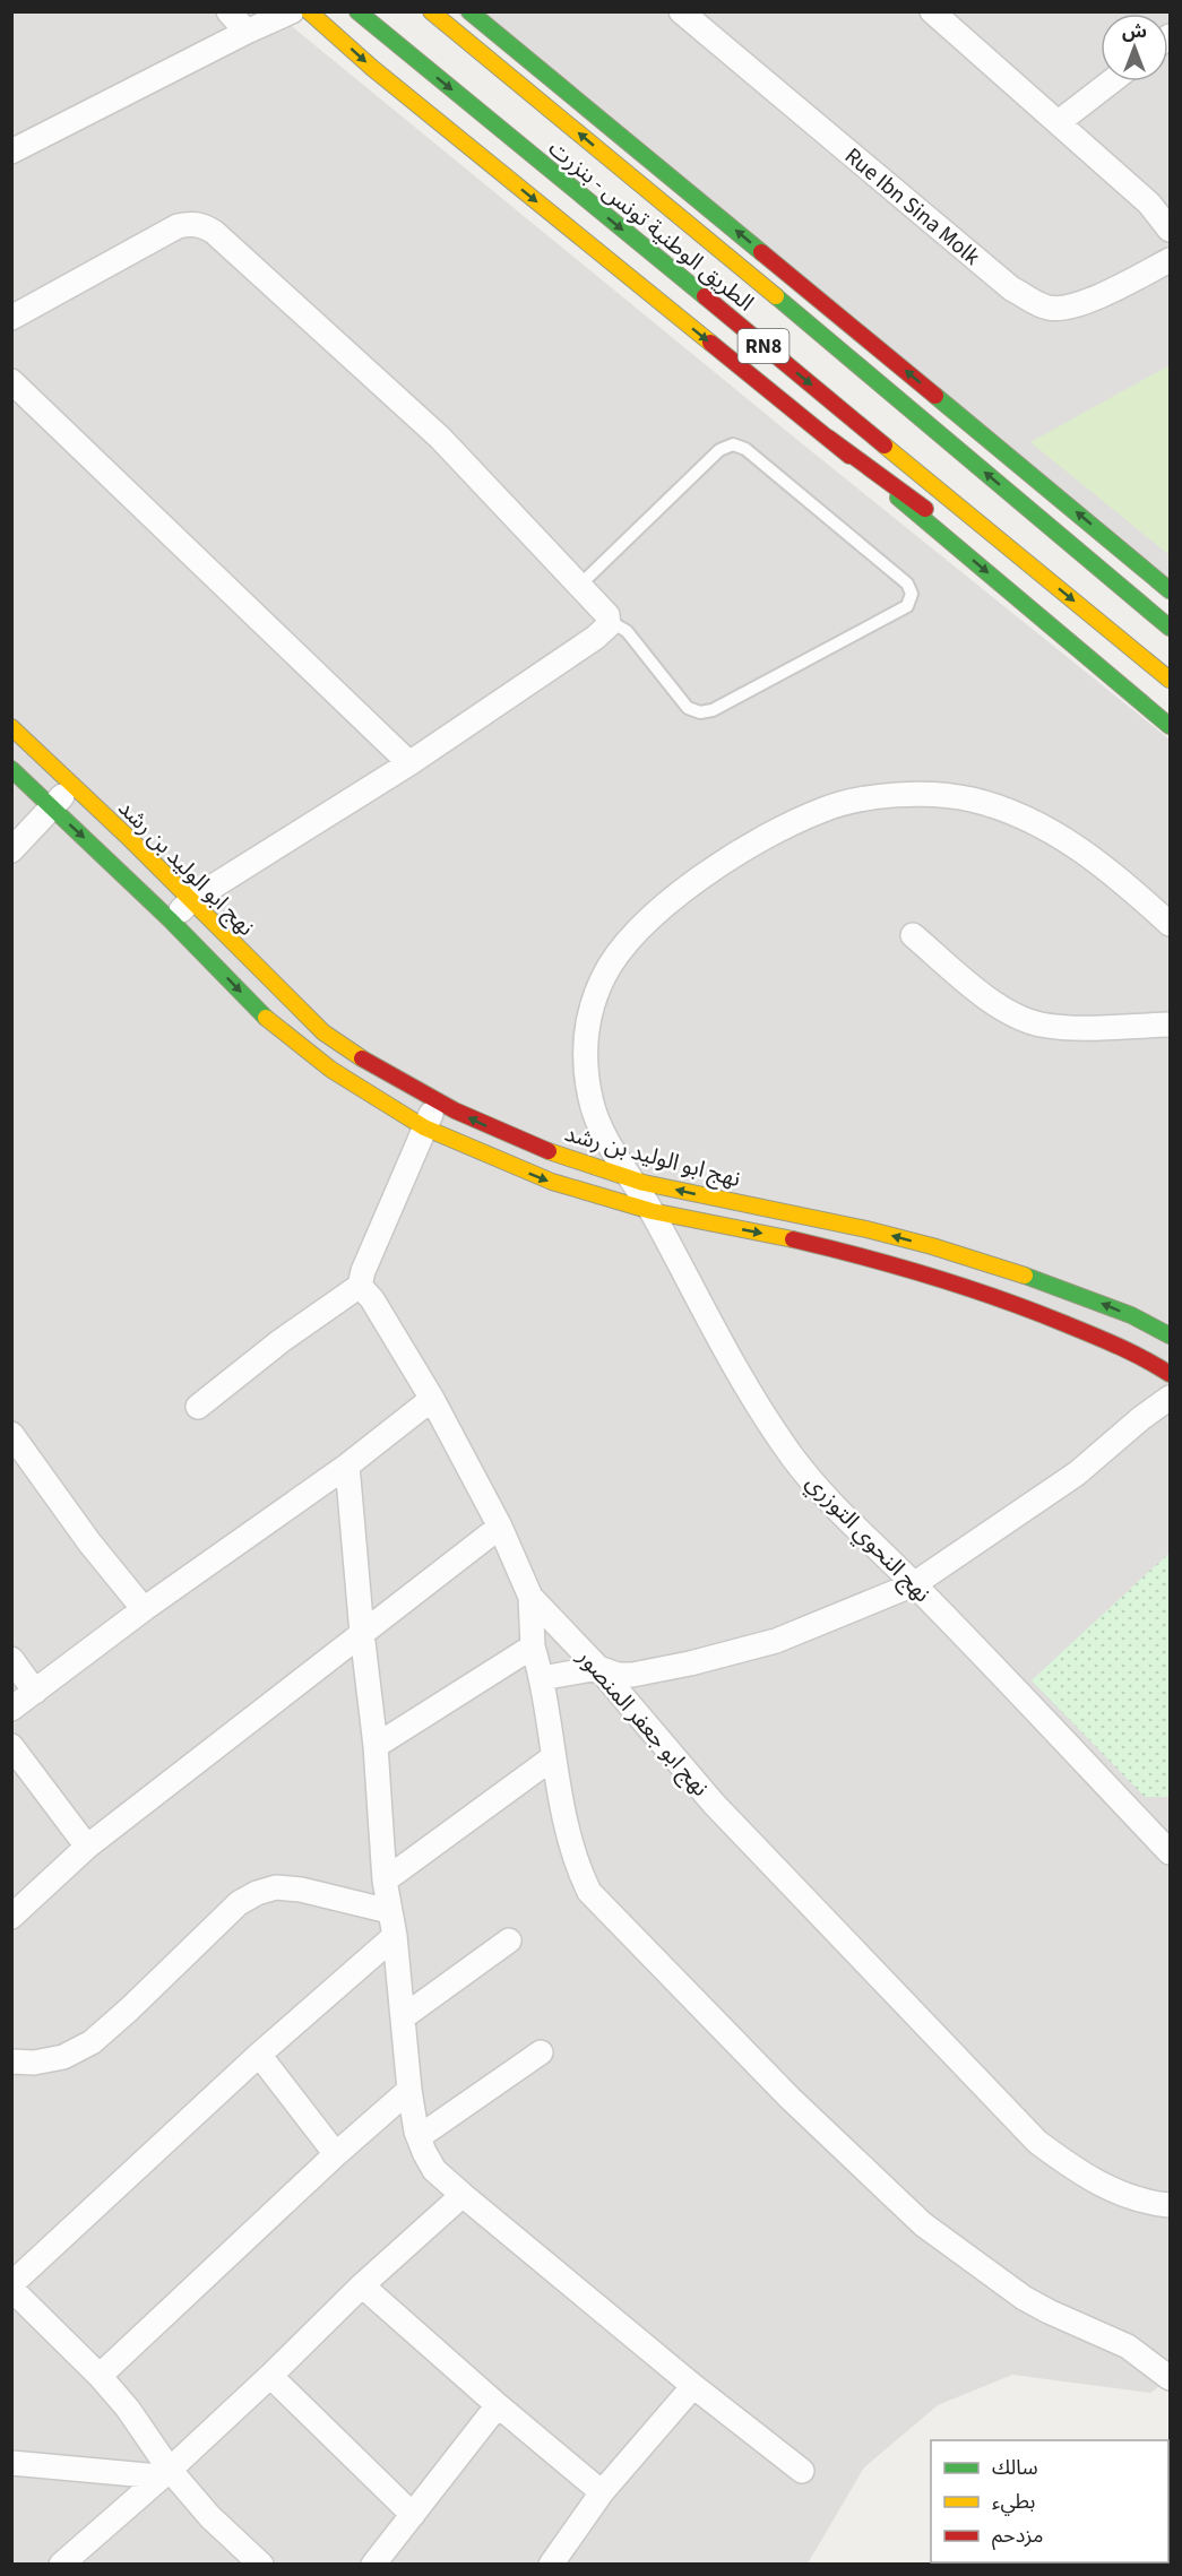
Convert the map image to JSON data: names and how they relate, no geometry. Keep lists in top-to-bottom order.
{
  "streets": {
    "main road": ["الطريق الوطنية تونس - بنزرت", "RN8", "نهج ابو الوليد بن رشد"],
    "street": ["Rue Ibn Sina Molk", "نهج النحوي التوزري", "نهج ابو جعفر المنصور"]
  },
  "crossings": [
    ["الطريق الوطنية تونس - بنزرت", "RN8"],
    ["نهج ابو الوليد بن رشد", "نهج النحوي التوزري"]
  ],
  "legend": ["سالك", "بطيء", "مزدحم"],
  "north": "top"
}
